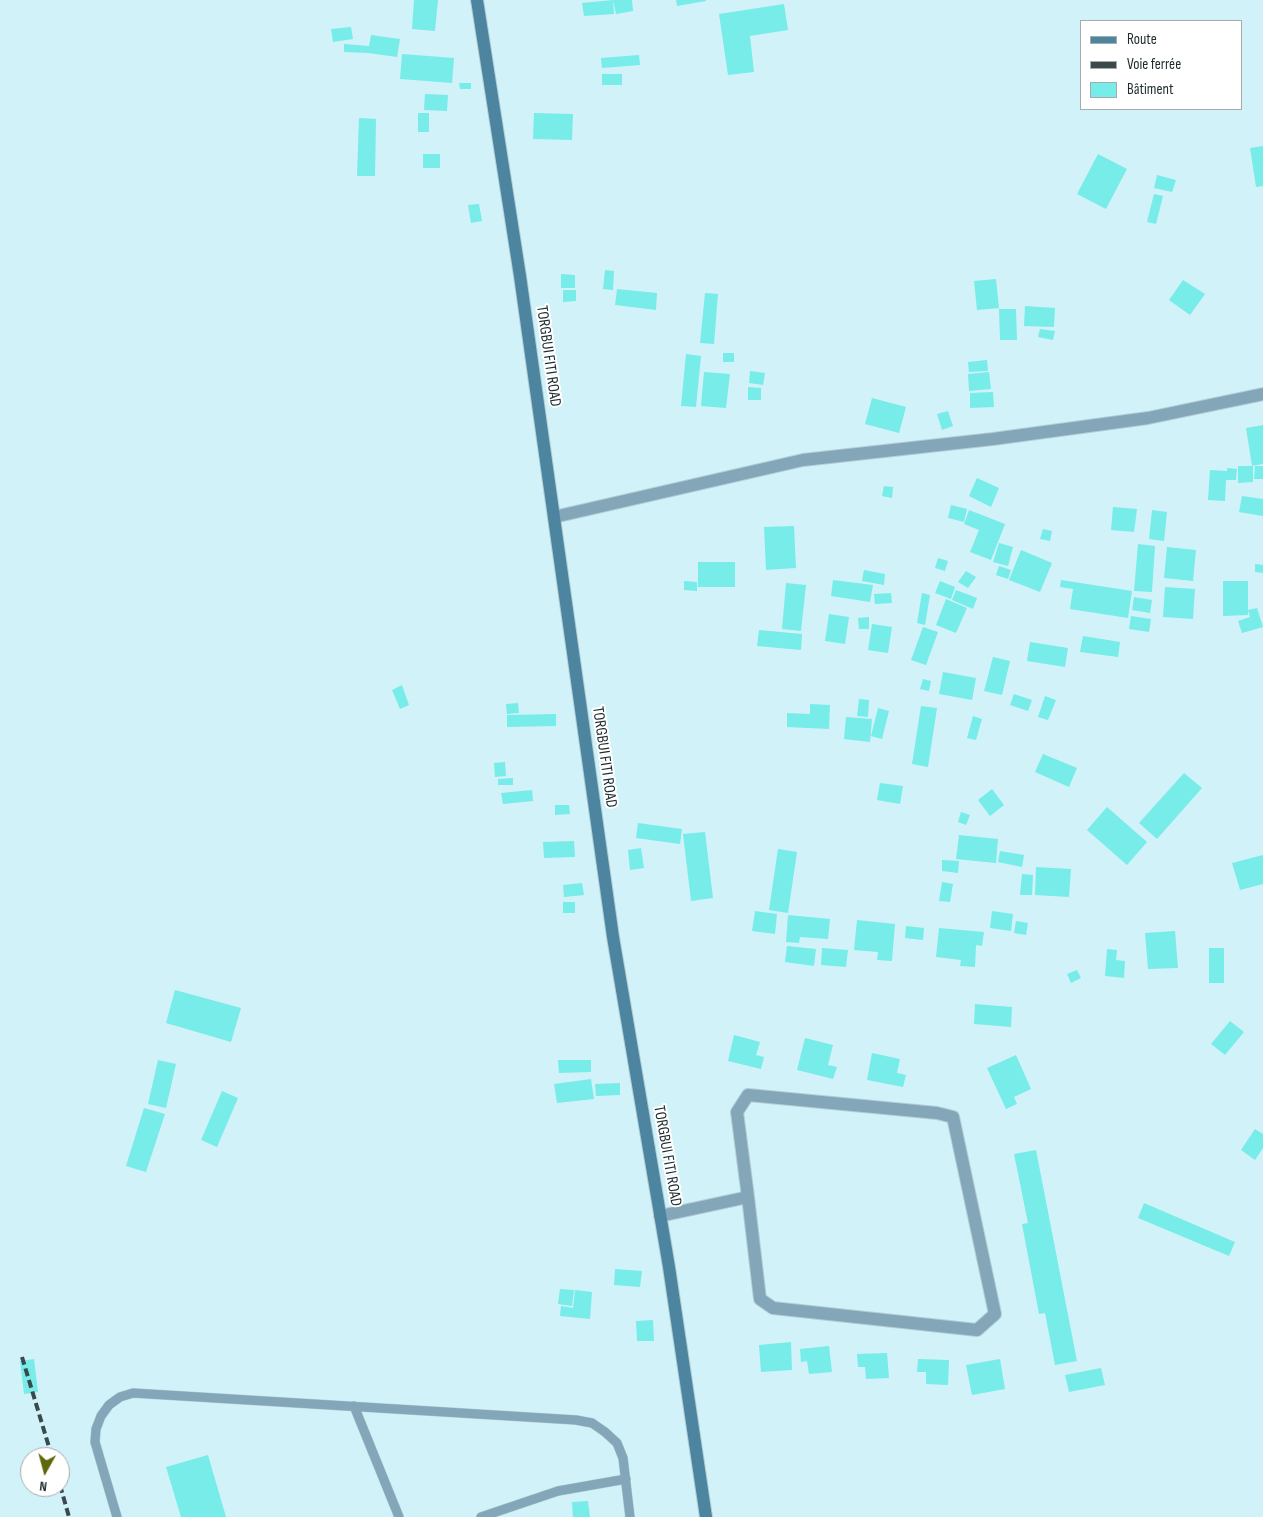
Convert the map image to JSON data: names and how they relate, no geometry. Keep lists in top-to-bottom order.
{
  "streets": {
    "street": ["TORGBUI FITI ROAD"]
  },
  "legend": ["Route", "Voie ferrée", "Bâtiment"],
  "north": "bottom"
}
